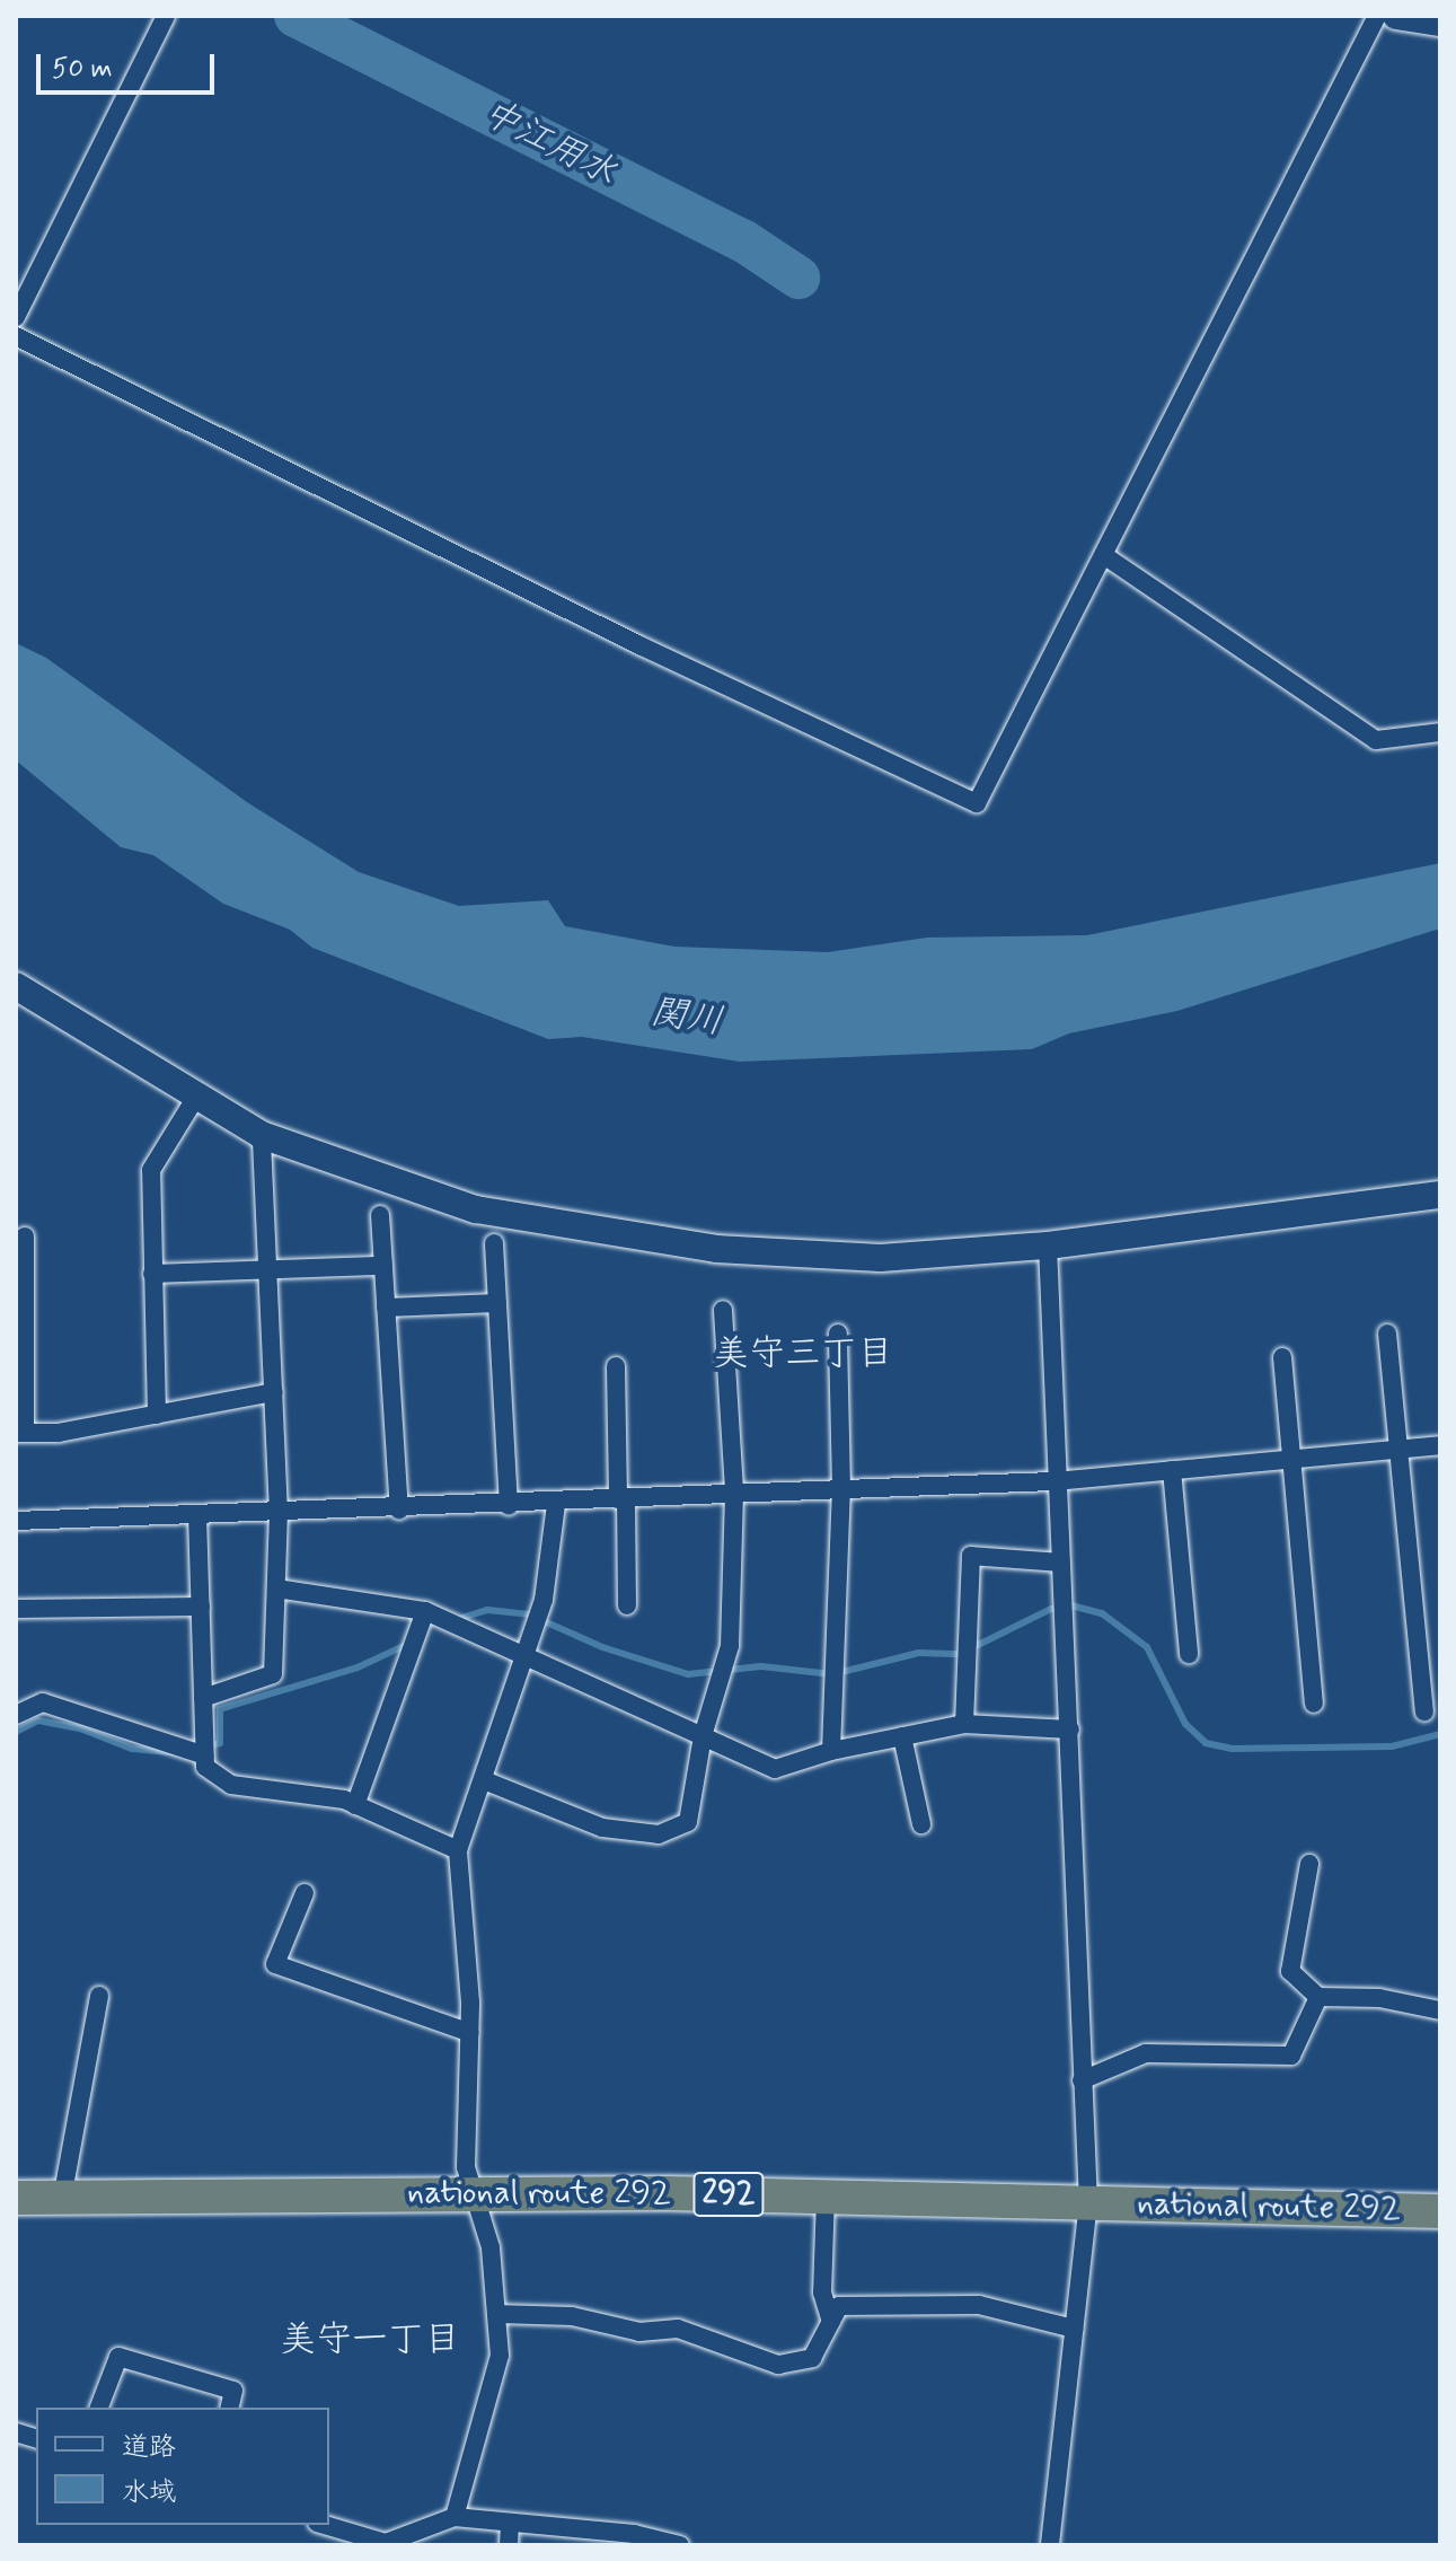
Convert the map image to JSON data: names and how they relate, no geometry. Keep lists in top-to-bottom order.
{
  "streets": {
    "highway": ["national route 292", "292"]
  },
  "districts": ["美守三丁目", "美守一丁目"],
  "water": ["中江用水", "関川"],
  "legend": ["道路", "水域"],
  "scale_bar": "50 m"
}
